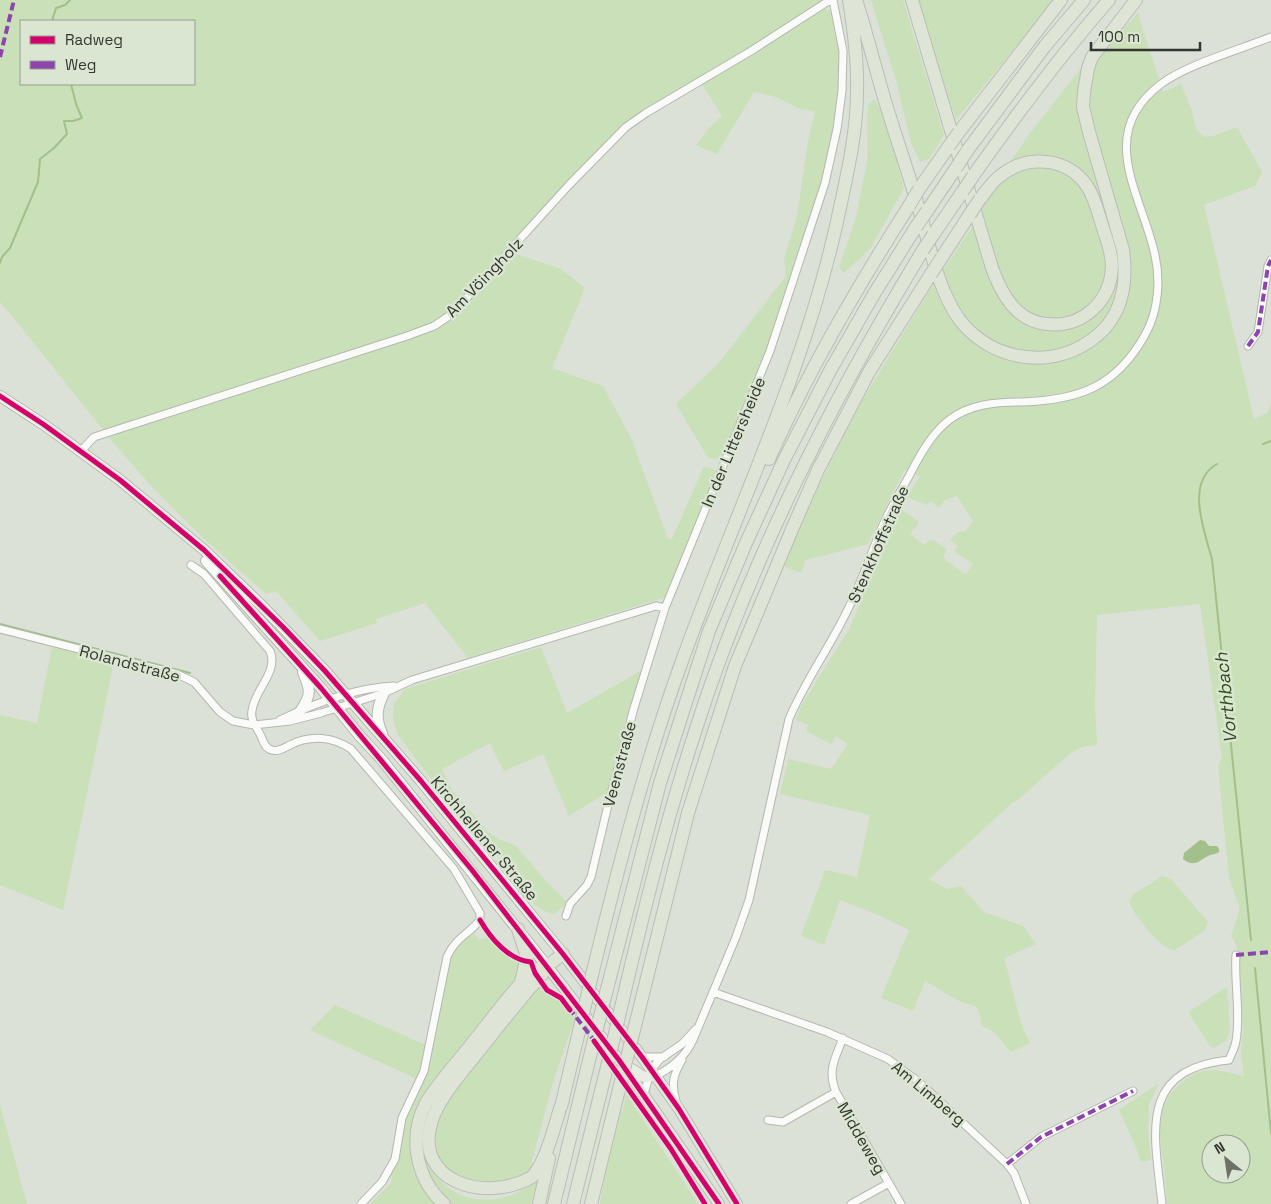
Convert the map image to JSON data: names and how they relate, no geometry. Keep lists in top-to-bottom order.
{
  "streets": {
    "main road": ["Kirchhellener Straße"],
    "street": [
      "Am Vöingholz",
      "In der Littersheide",
      "Stenkhoffstraße",
      "Rolandstraße",
      "Veenstraße",
      "Am Limberg",
      "Middeweg"
    ]
  },
  "crossings": [
    ["Am Vöingholz", "In der Littersheide"],
    ["Am Vöingholz", "Kirchhellener Straße"],
    ["In der Littersheide", "Veenstraße"],
    ["Stenkhoffstraße", "Kirchhellener Straße"],
    ["Stenkhoffstraße", "Am Limberg"],
    ["Rolandstraße", "Kirchhellener Straße"],
    ["Am Limberg", "Middeweg"]
  ],
  "water": ["Vorthbach"],
  "legend": ["Radweg", "Weg"],
  "scale_bar": "100 m",
  "north": "top left"
}
